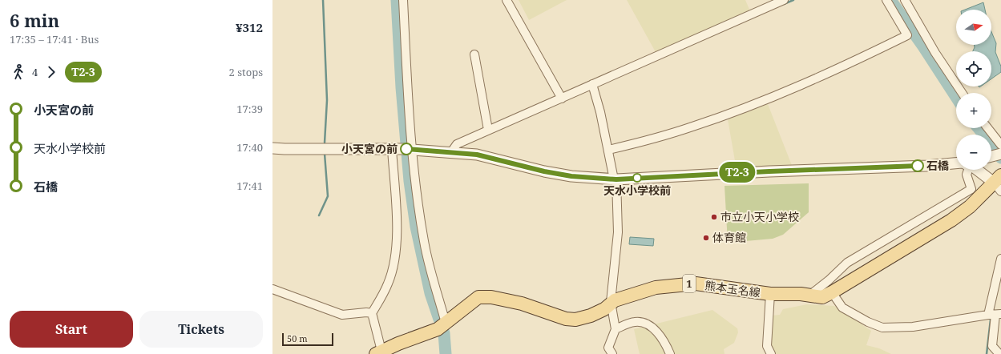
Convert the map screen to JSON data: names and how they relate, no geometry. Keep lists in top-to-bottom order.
{
  "streets": {
    "main road": ["1", "熊本玉名線"]
  },
  "places": [
    "小天宮の前",
    "石橋",
    "天水小学校前",
    "市立小天小学校",
    "体育館"
  ],
  "lines": ["bus line T2-3"],
  "scale_bar": "50 m",
  "north": "right",
  "page": {
    "heading": ["6 min", "17:35 – 17:41 · Bus", "¥312"],
    "on_map": "T2-3",
    "map_buttons": ["+", "−"],
    "legs": ["4", "T2-3", "2 stops"],
    "list": [
      {
        "name": "小天宮の前",
        "value": "17:39"
      },
      {
        "name": "天水小学校前",
        "value": "17:40"
      },
      {
        "name": "石橋",
        "value": "17:41"
      }
    ],
    "buttons": ["Start", "Tickets"],
    "scale": "50 m"
  }
}
